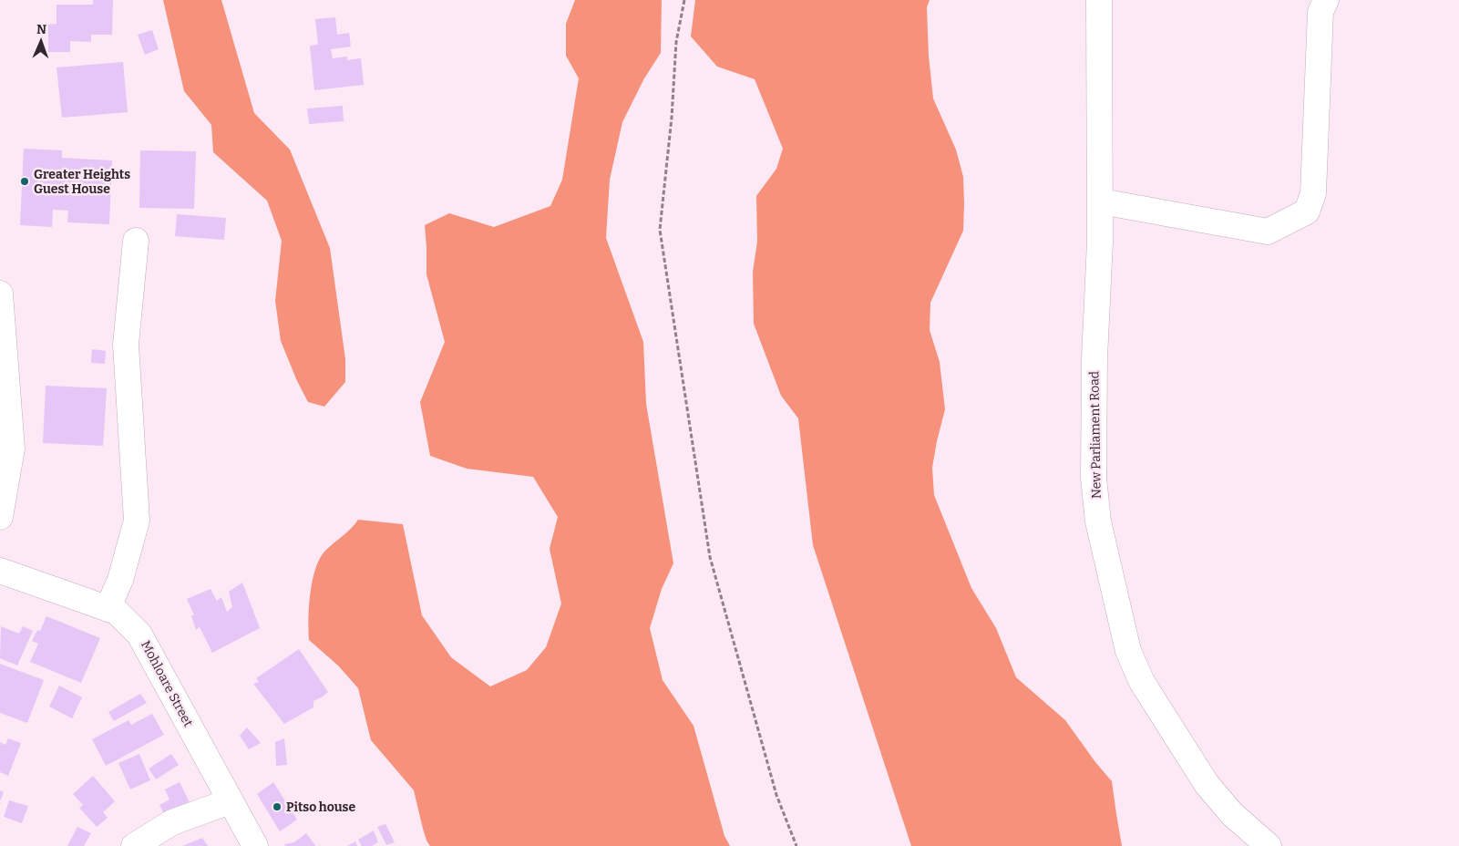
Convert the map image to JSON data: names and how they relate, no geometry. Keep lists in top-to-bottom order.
{
  "streets": {
    "street": ["New Parliament Road", "Mohloare Street"]
  },
  "places": ["Greater Heights Guest House", "Pitso house"],
  "north": "top"
}
